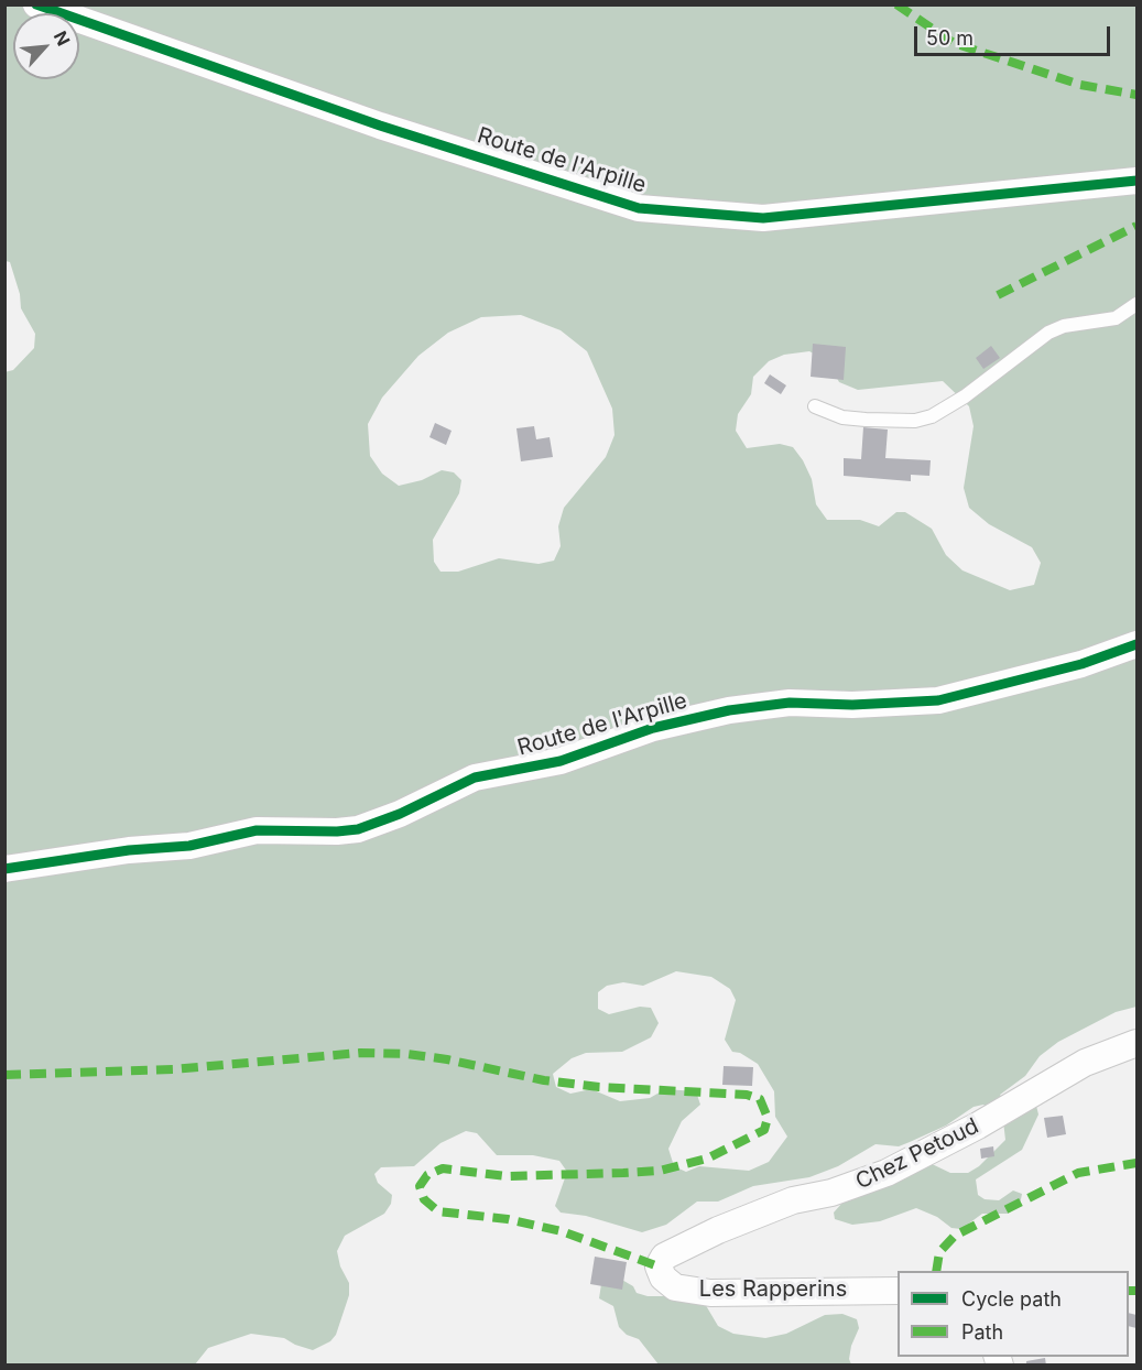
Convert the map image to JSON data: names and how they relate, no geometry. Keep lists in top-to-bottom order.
{
  "streets": {
    "street": ["Route de l'Arpille", "Chez Petoud", "Les Rapperins"]
  },
  "crossings": [
    ["Chez Petoud", "Les Rapperins"]
  ],
  "legend": ["Cycle path", "Path"],
  "scale_bar": "50 m",
  "north": "top right"
}
